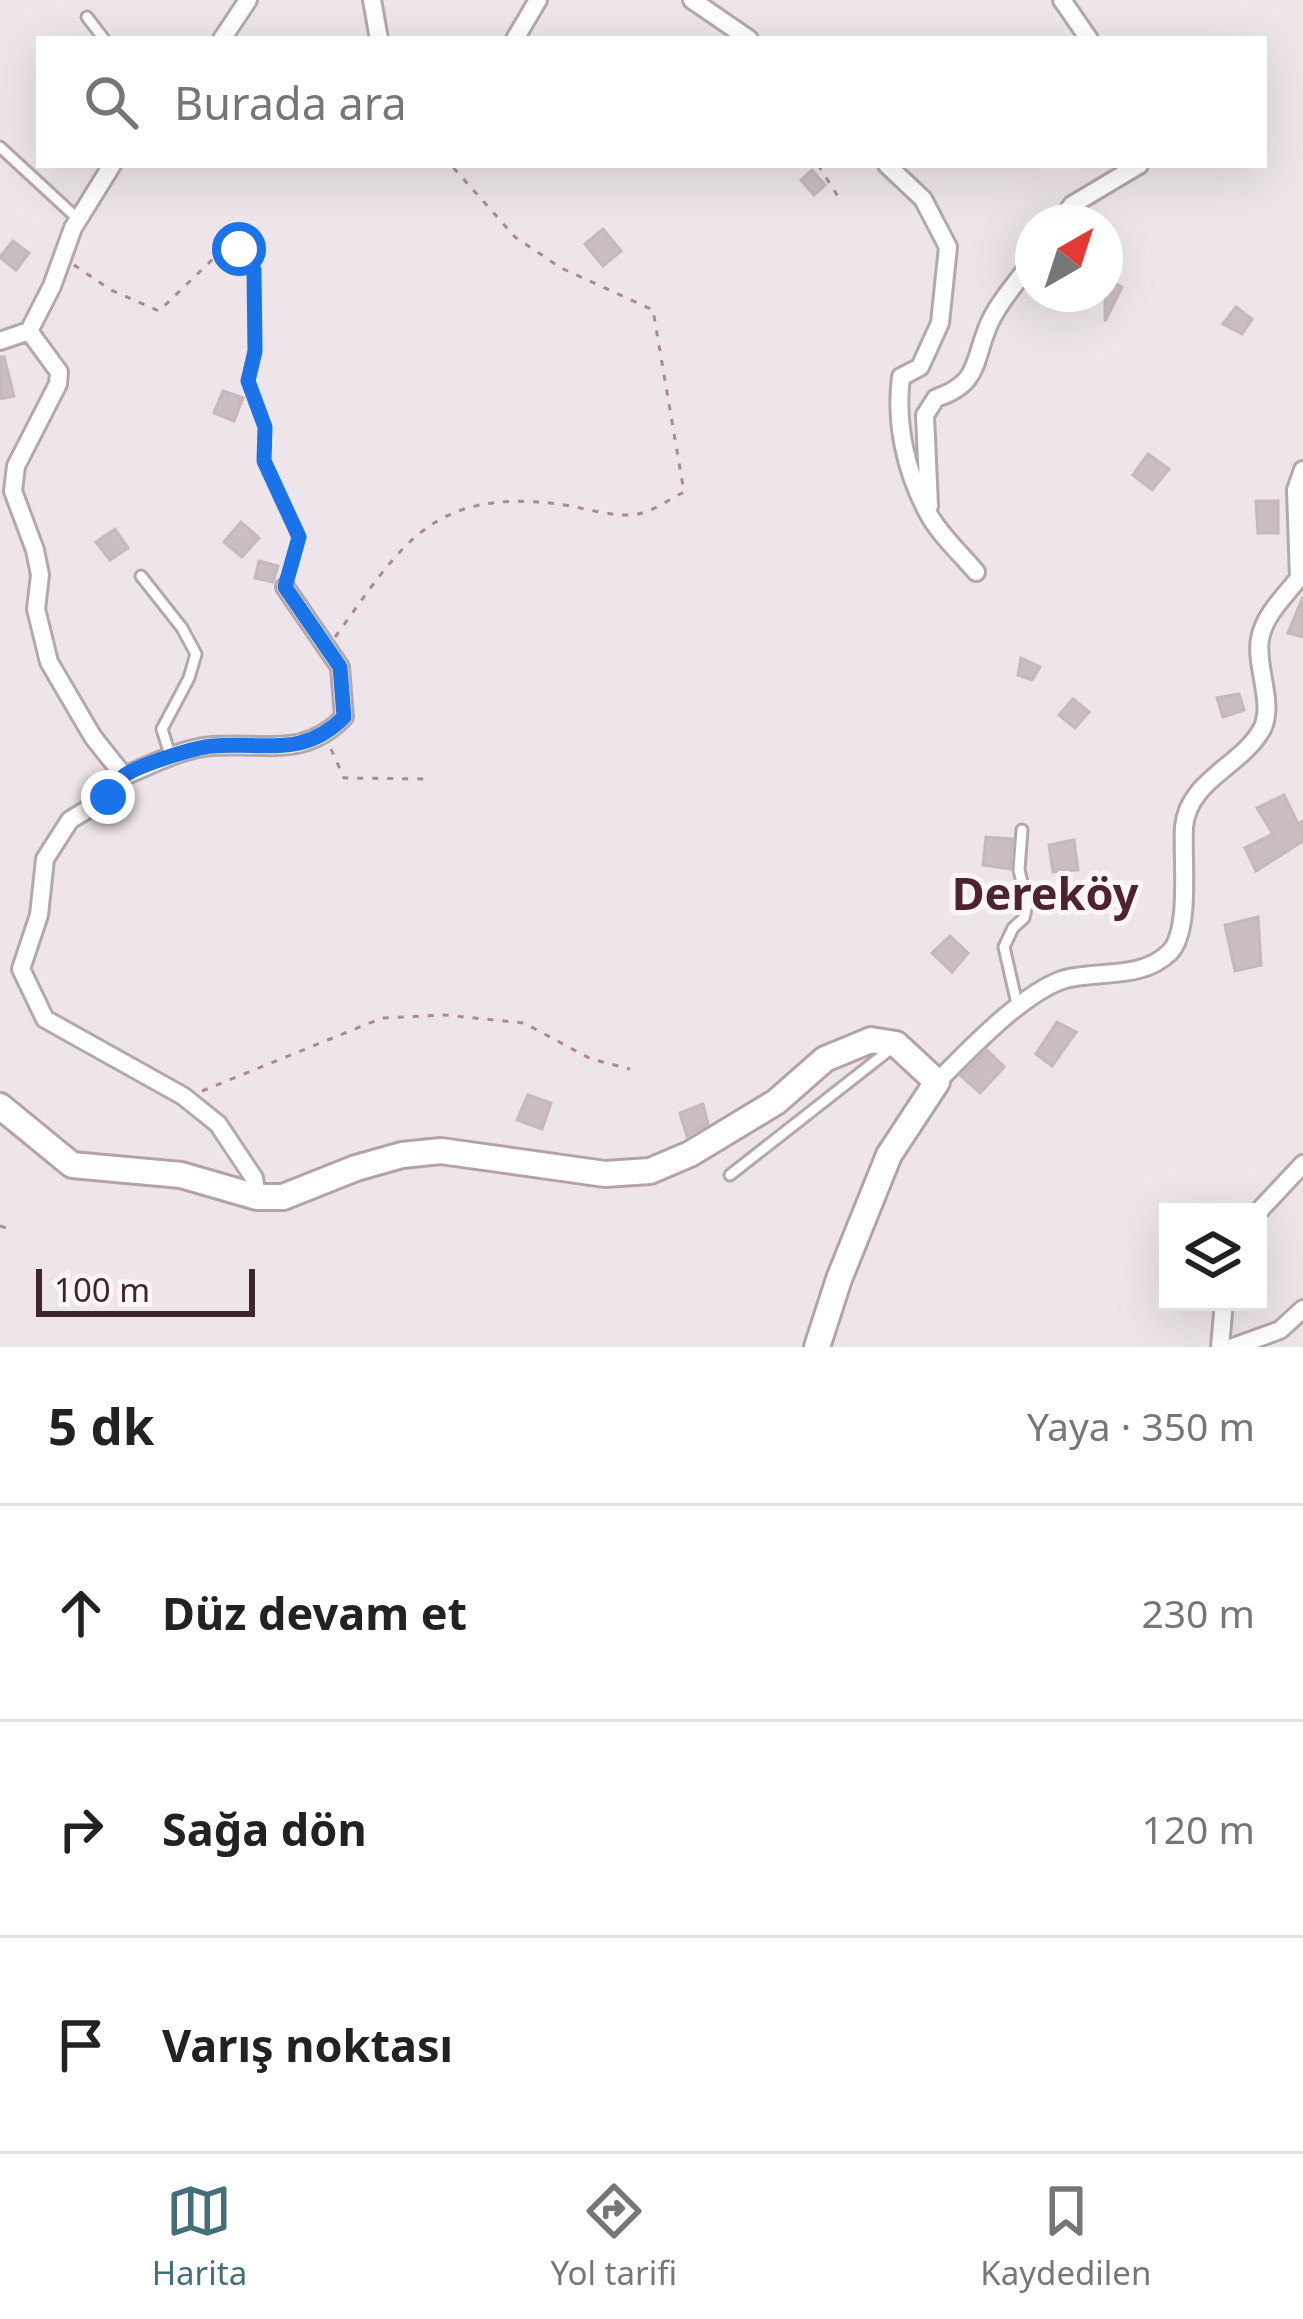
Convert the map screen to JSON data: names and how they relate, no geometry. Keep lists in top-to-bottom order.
{
  "districts": ["Dereköy"],
  "scale_bar": "100 m",
  "north": "top right",
  "page": {
    "search": "Burada ara",
    "scale": "100 m",
    "heading": ["5 dk", "Yaya · 350 m"],
    "list": [
      ["Düz devam et", "230 m"],
      ["Sağa dön", "120 m"],
      "Varış noktası"
    ],
    "nav": ["Harita", "Yol tarifi", "Kaydedilen"]
  }
}
